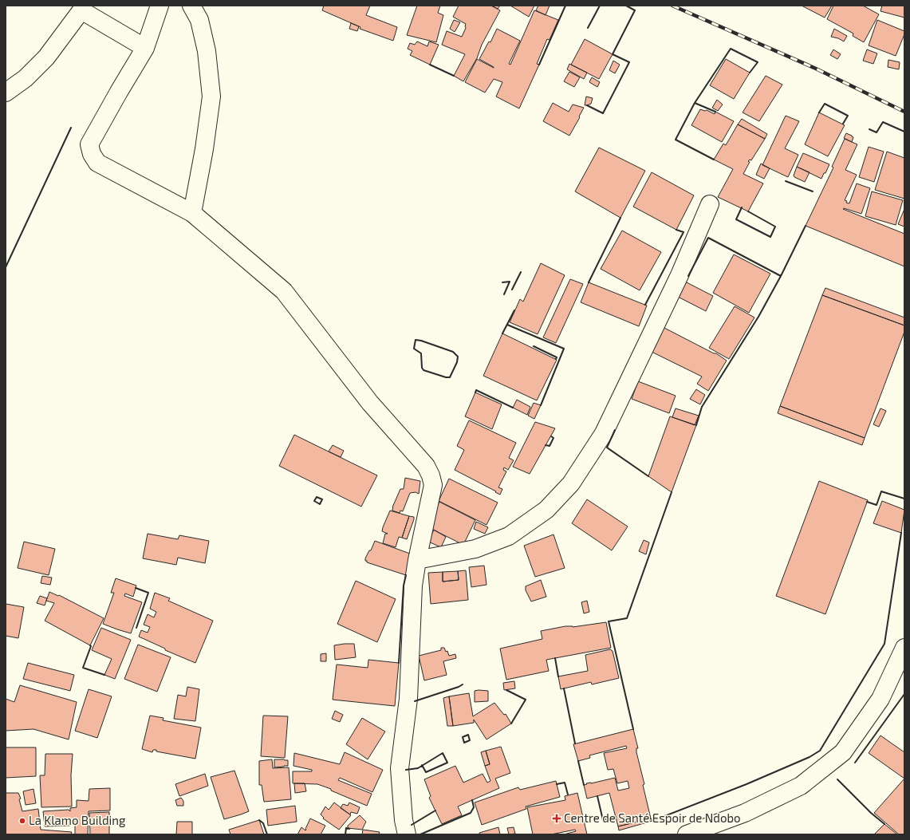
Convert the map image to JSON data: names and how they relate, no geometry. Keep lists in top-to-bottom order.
{
  "places": {
    "health": ["Centre de Santé Espoir de Ndobo"],
    "other": ["La Klamo Building"]
  }
}
